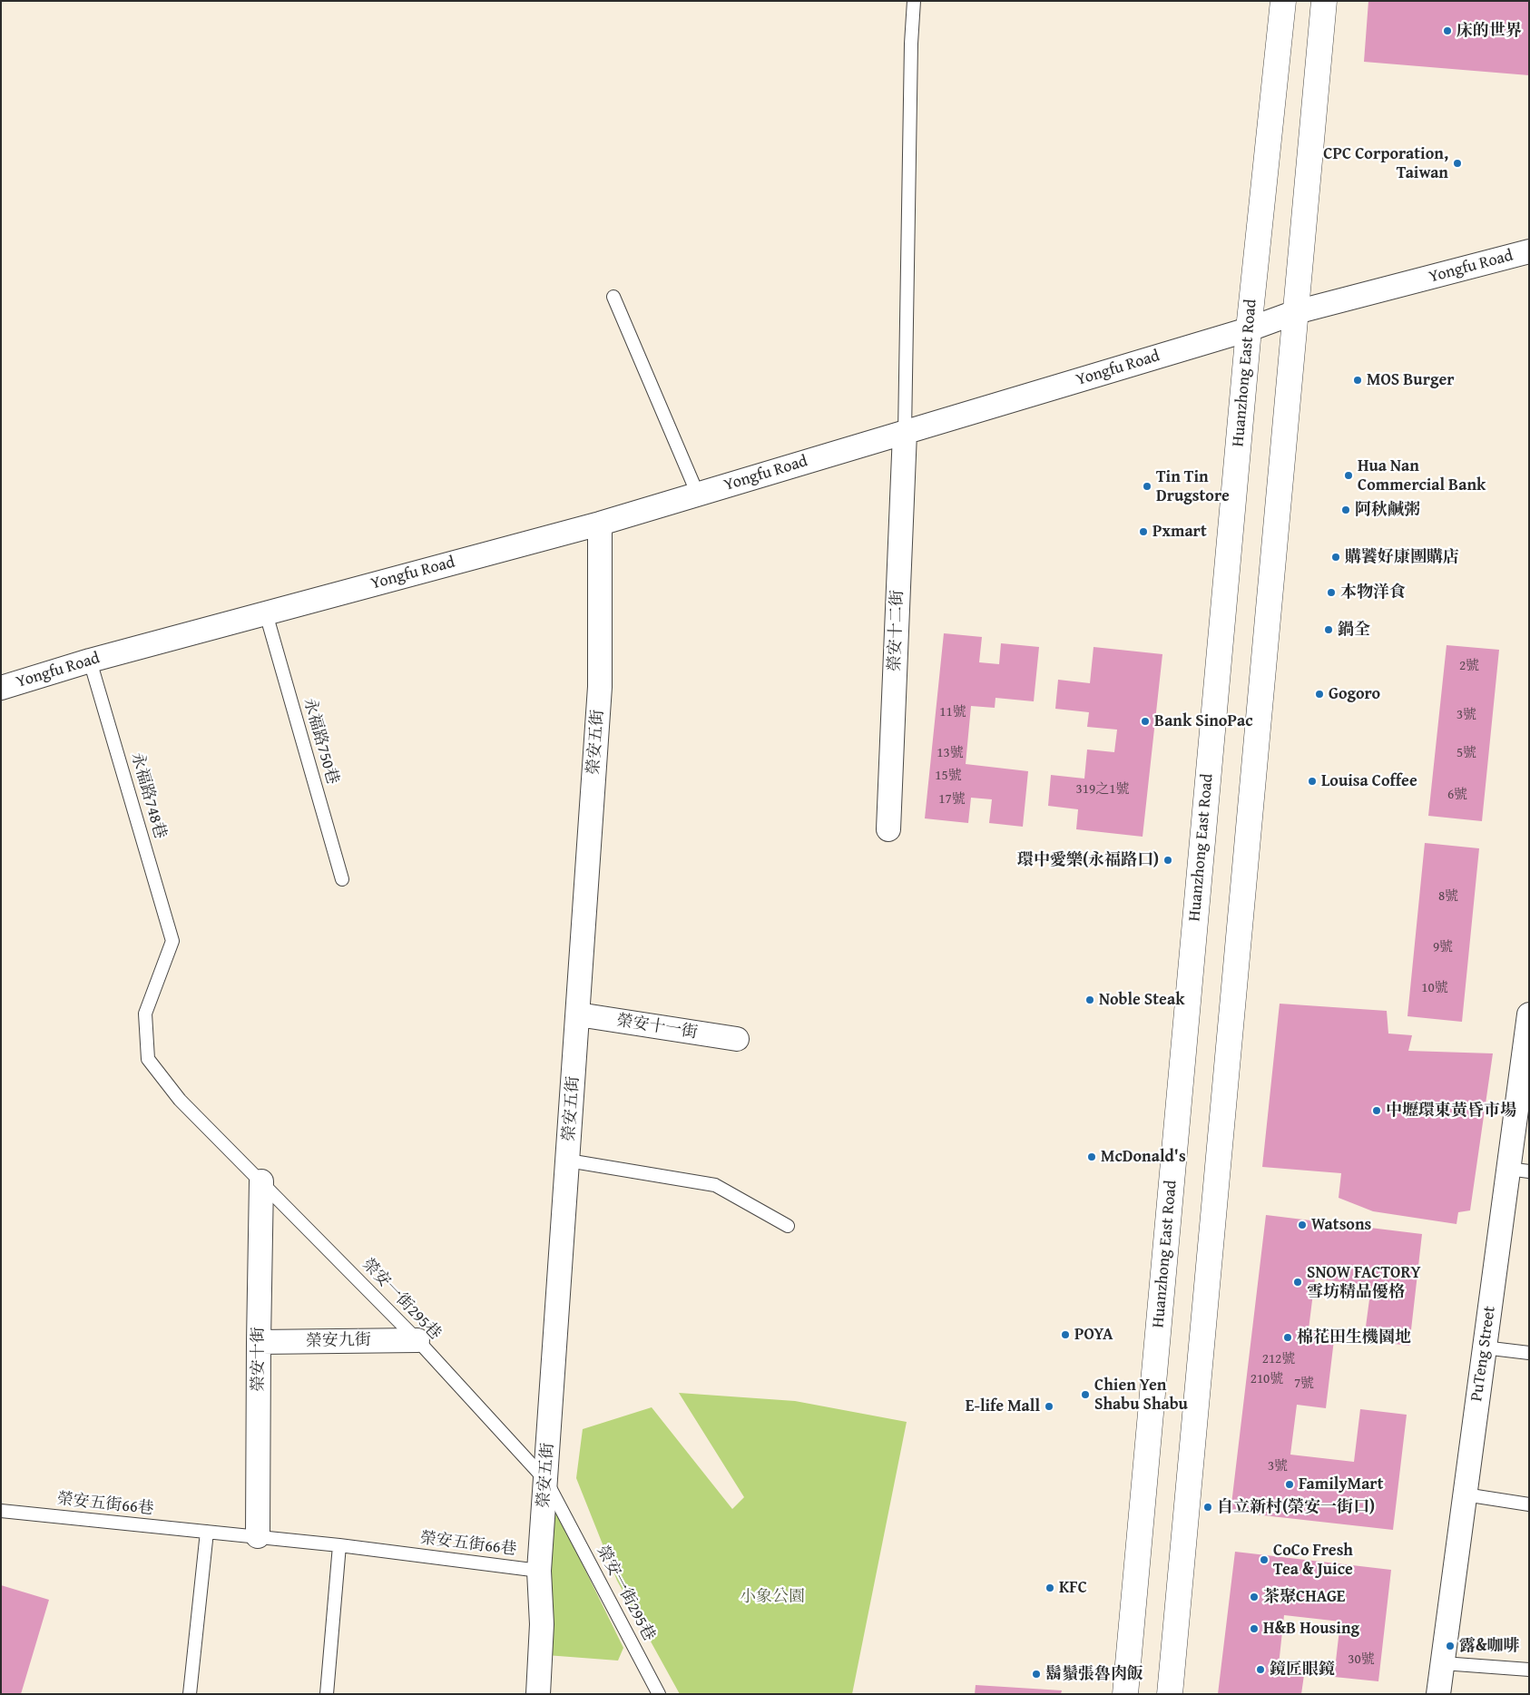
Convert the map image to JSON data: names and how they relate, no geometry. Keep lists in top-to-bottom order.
{
  "streets": {
    "street": [
      "Yongfu Road",
      "Huanzhong East Road",
      "榮安十二街",
      "榮安五街",
      "榮安十一街",
      "榮安九街",
      "PuTeng Street",
      "榮安十街"
    ],
    "lane": [
      "永福路750巷",
      "永福路748巷",
      "榮安一街295巷",
      "榮安五街66巷"
    ]
  },
  "crossings": [
    ["Yongfu Road", "Huanzhong East Road"],
    ["Yongfu Road", "榮安十二街"],
    ["Yongfu Road", "永福路750巷"],
    ["Yongfu Road", "榮安五街"],
    ["Yongfu Road", "永福路748巷"],
    ["榮安五街", "榮安十一街"],
    ["榮安五街", "榮安一街295巷"],
    ["榮安五街", "榮安五街66巷"],
    ["永福路748巷", "榮安一街295巷"],
    ["榮安一街295巷", "榮安九街"],
    ["榮安一街295巷", "榮安十街"],
    ["榮安九街", "榮安十街"],
    ["榮安十街", "榮安五街66巷"]
  ],
  "parks": ["小象公園"],
  "places": [
    "床的世界",
    "CPC Corporation, Taiwan",
    "MOS Burger",
    "Hua Nan Commercial Bank",
    "Tin Tin Drugstore",
    "阿秋鹹粥",
    "Pxmart",
    "購饕好康團購店",
    "本物洋食",
    "鍋全",
    "Gogoro",
    "Bank SinoPac",
    "Louisa Coffee",
    "環中愛樂(永福路口)",
    "Noble Steak",
    "中壢環東黃昏市場",
    "McDonald's",
    "Watsons",
    "SNOW FACTORY 雪坊精品優格",
    "POYA",
    "棉花田生機園地",
    "Chien Yen Shabu Shabu",
    "E-life Mall",
    "FamilyMart",
    "自立新村(榮安一街口)",
    "CoCo Fresh Tea & Juice",
    "KFC",
    "茶聚CHAGE",
    "H&B Housing",
    "露&咖啡",
    "鏡匠眼鏡",
    "鬍鬚張魯肉飯"
  ],
  "house_numbers": [
    "2號",
    "11號",
    "3號",
    "13號",
    "5號",
    "15號",
    "319之1號",
    "6號",
    "17號",
    "8號",
    "9號",
    "10號",
    "212號",
    "210號",
    "7號",
    "3號",
    "30號"
  ]
}
